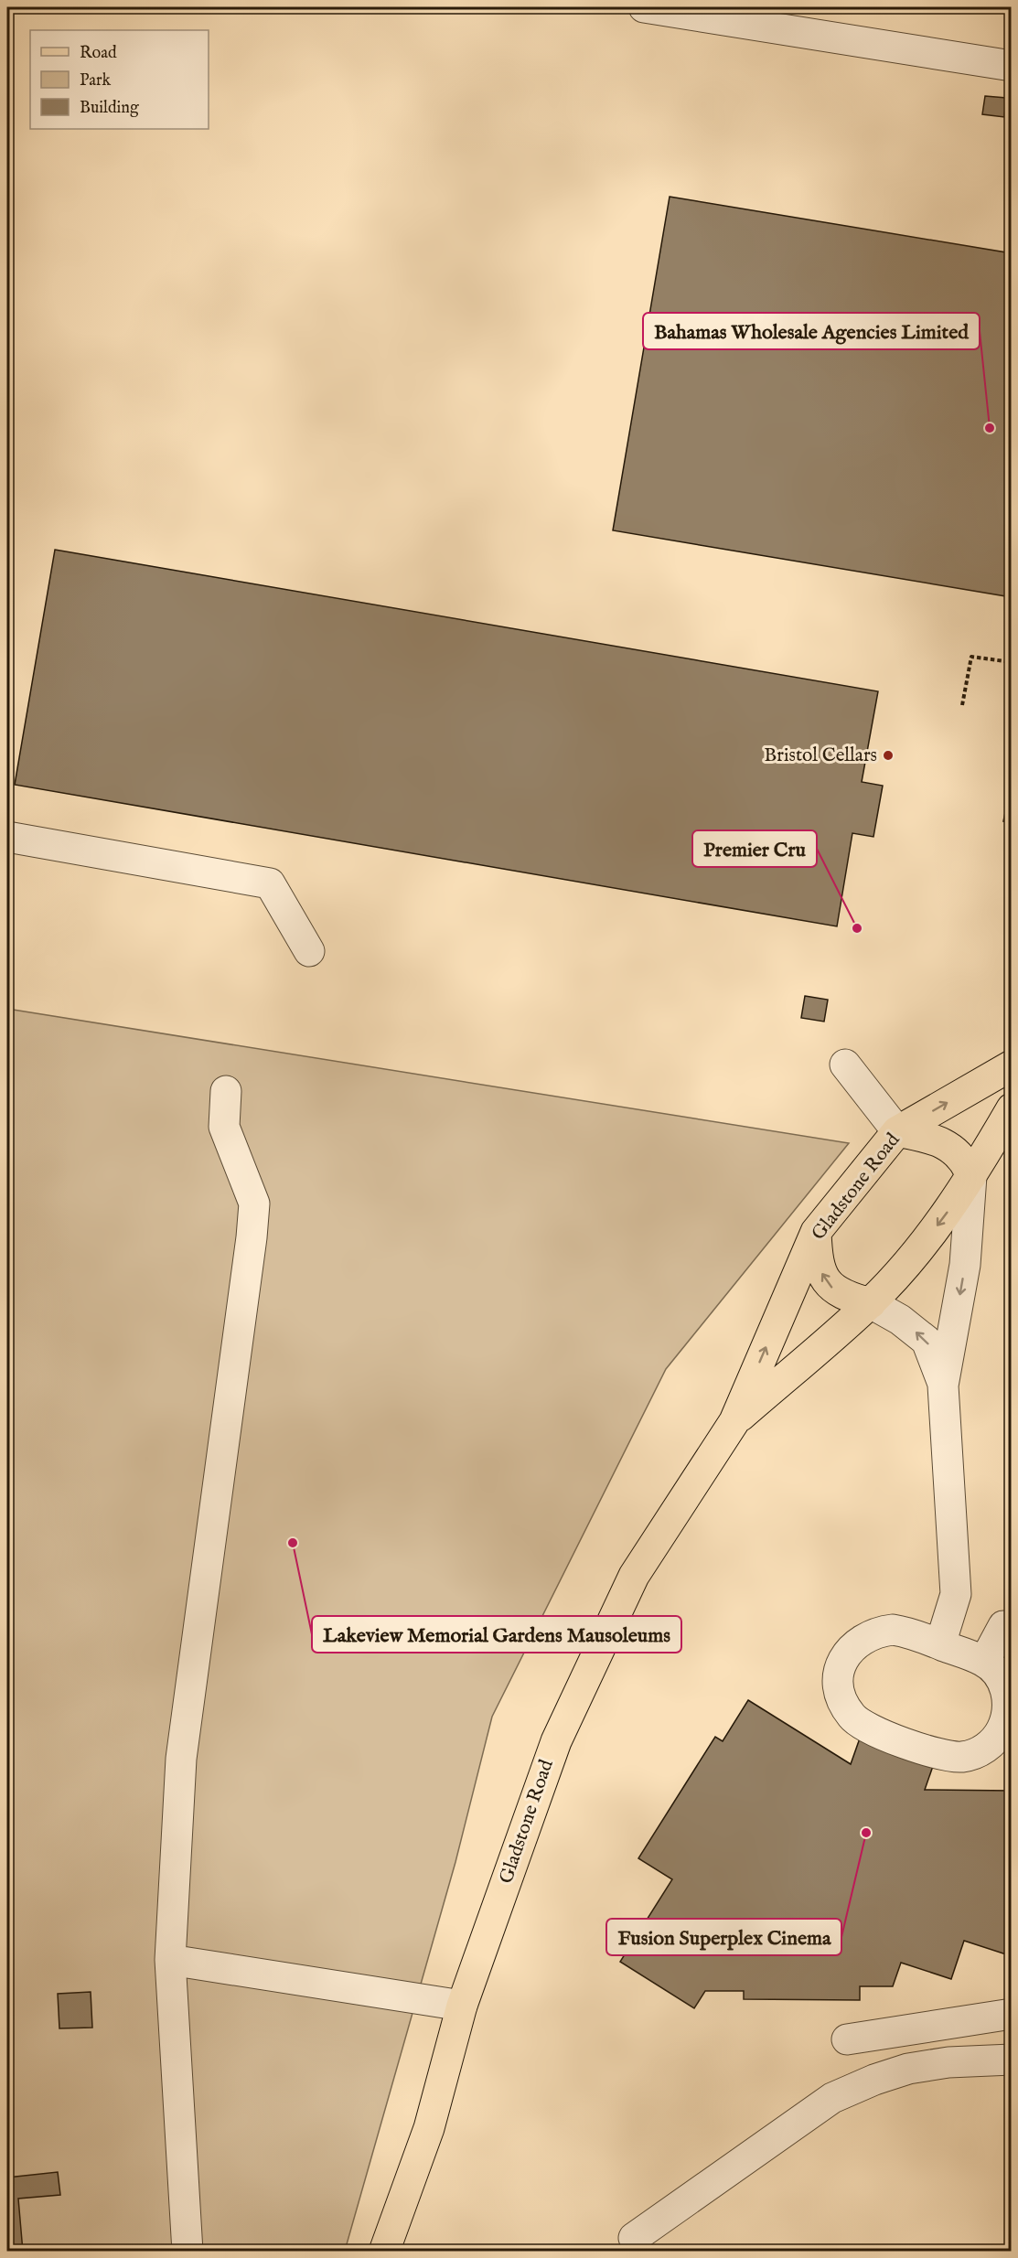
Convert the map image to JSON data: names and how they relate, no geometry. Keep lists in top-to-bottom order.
{
  "streets": {
    "main road": ["Gladstone Road"]
  },
  "places": [
    "Bahamas Wholesale Agencies Limited",
    "Bristol Cellars",
    "Premier Cru",
    "Lakeview Memorial Gardens Mausoleums",
    "Fusion Superplex Cinema"
  ],
  "legend": ["Road", "Park", "Building"]
}
